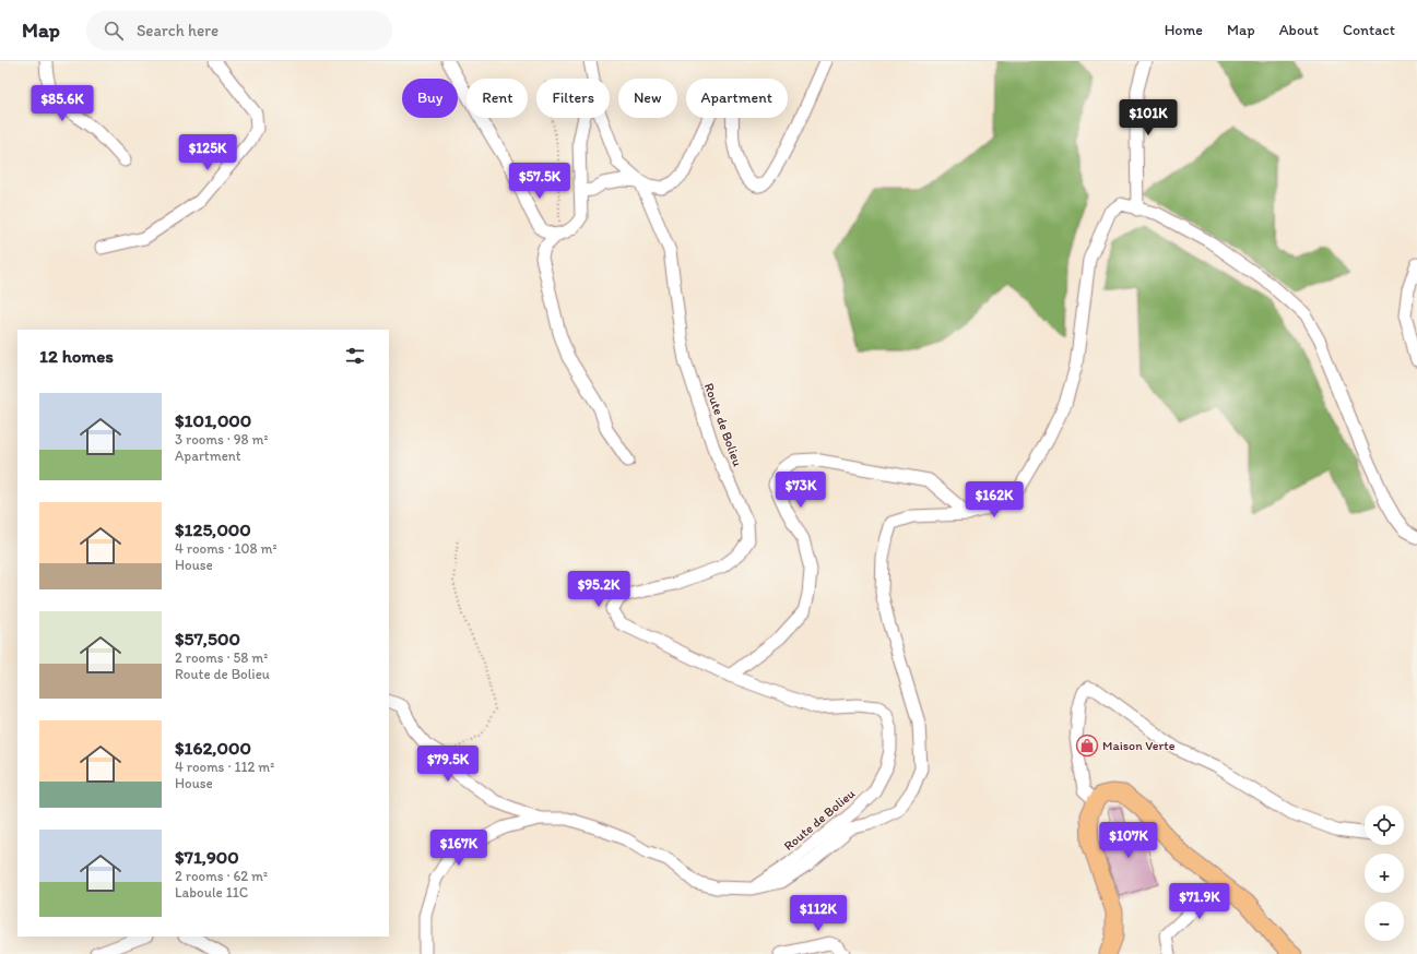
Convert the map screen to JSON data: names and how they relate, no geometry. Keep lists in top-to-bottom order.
{
  "streets": {
    "street": ["Route de Bolieu"]
  },
  "places": {
    "shop": ["Maison Verte"]
  },
  "page": {
    "header": "Map",
    "search": "Search here",
    "nav": [
      "Home",
      "Map",
      "About",
      "Contact"
    ],
    "chip": [
      "Buy",
      "Rent",
      "Filters",
      "New",
      "Apartment"
    ],
    "price": [
      "$85.6K",
      "$101K",
      "$125K",
      "$57.5K",
      "$73K",
      "$162K",
      "$95.2K",
      "$79.5K",
      "$107K",
      "$167K",
      "$71.9K",
      "$112K"
    ],
    "heading": "12 homes",
    "list": [
      {
        "name": "$101,000",
        "note": "3 rooms · 98 m² · Apartment"
      },
      {
        "name": "$125,000",
        "note": "4 rooms · 108 m² · House"
      },
      {
        "name": "$57,500",
        "note": "2 rooms · 58 m² · Route de Bolieu"
      },
      {
        "name": "$162,000",
        "note": "4 rooms · 112 m² · House"
      },
      {
        "name": "$71,900",
        "note": "2 rooms · 62 m² · Laboule 11C"
      }
    ],
    "map_buttons": ["+", "−"]
  }
}
